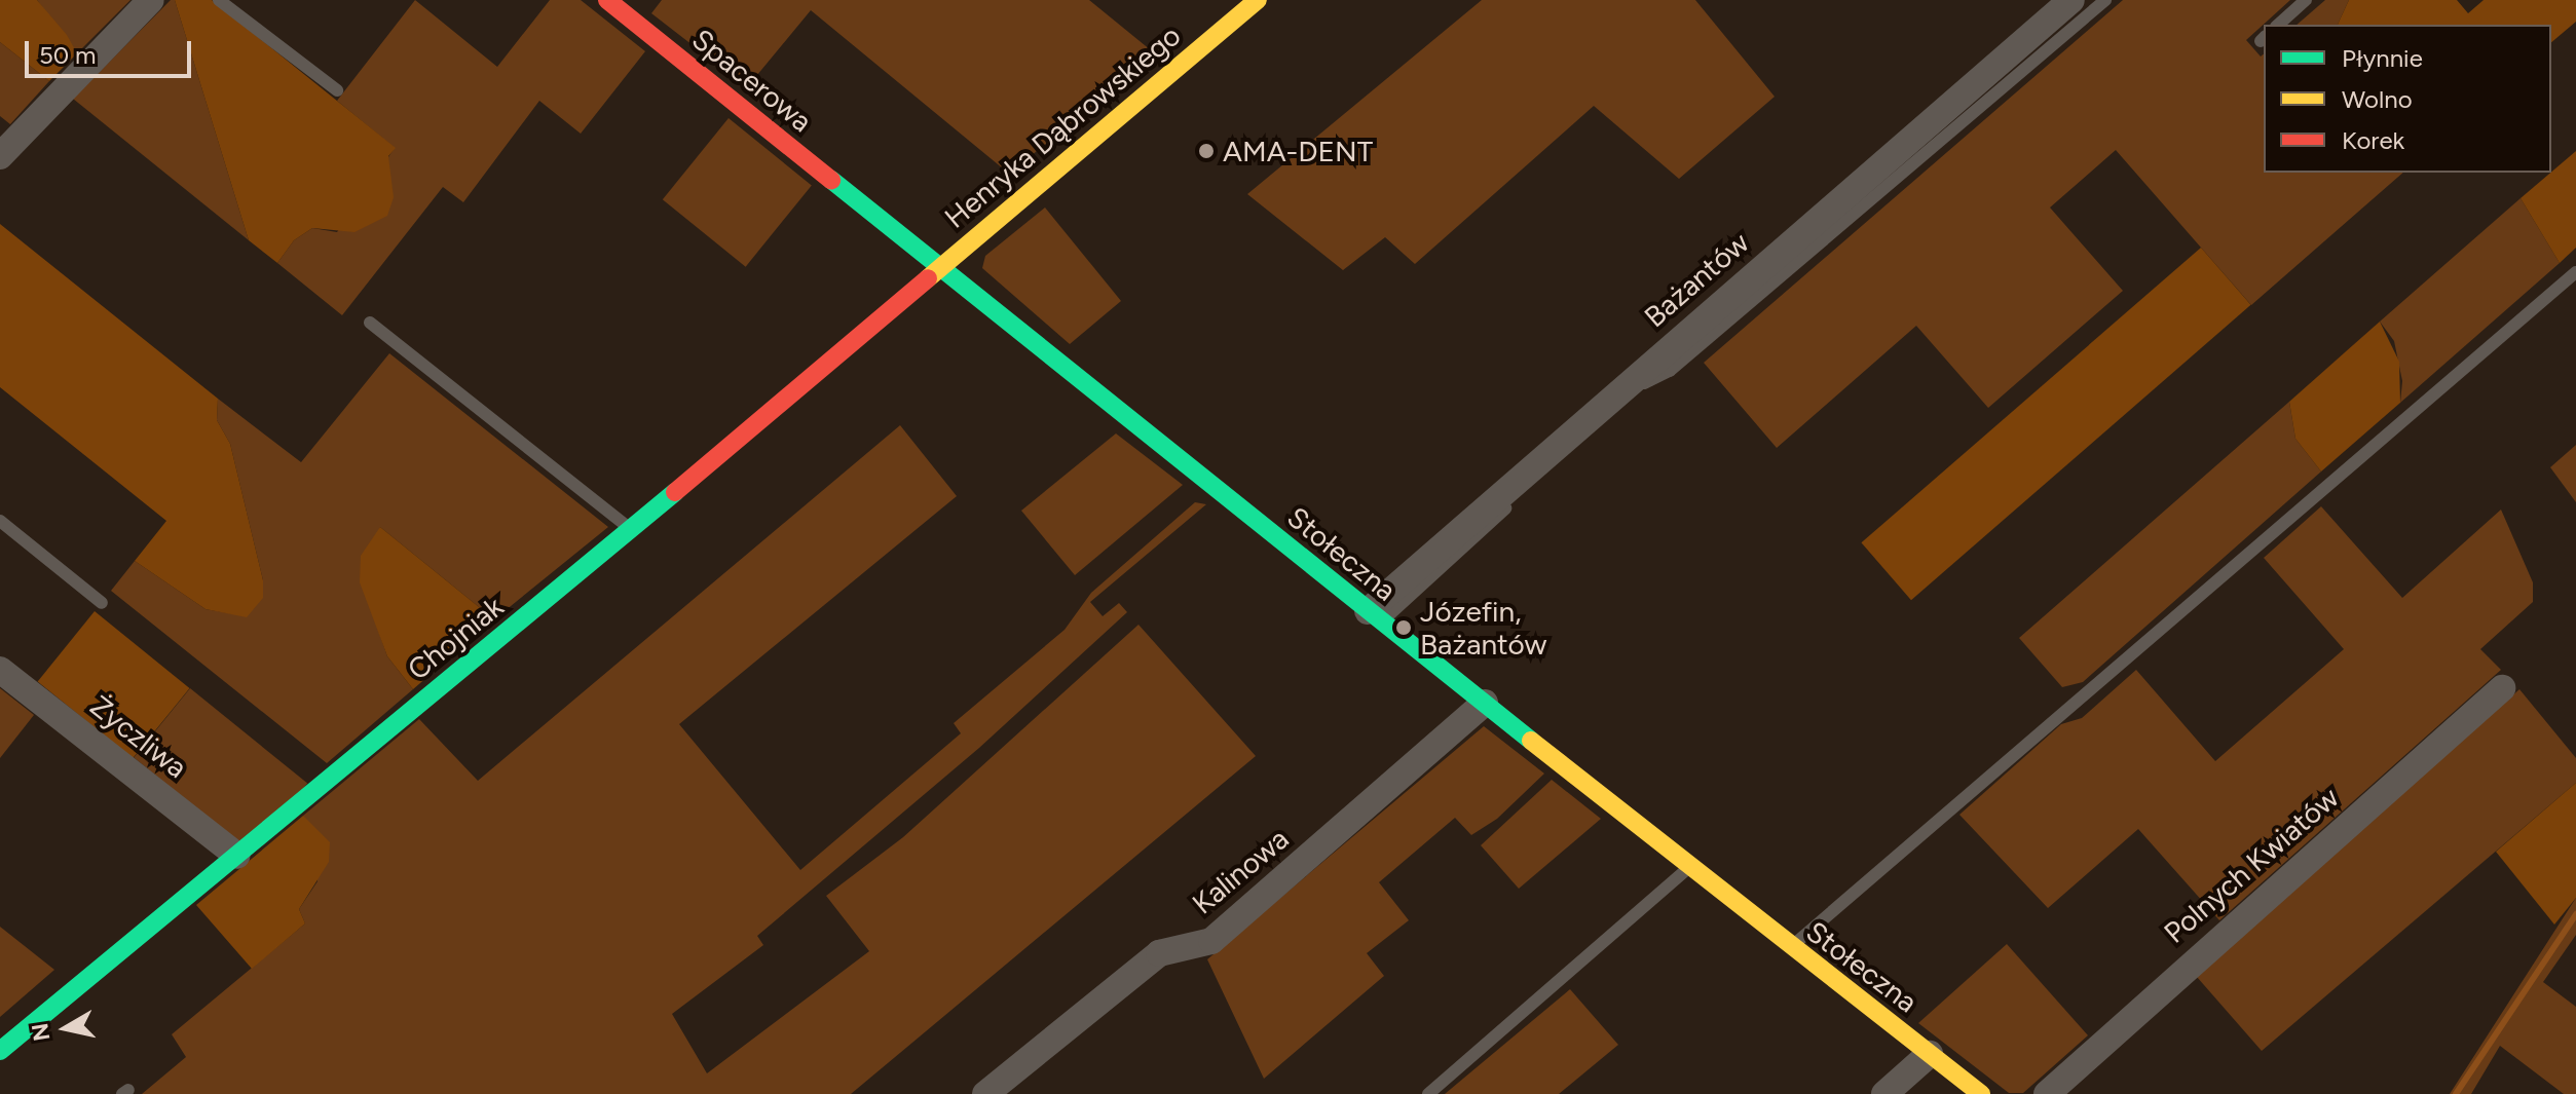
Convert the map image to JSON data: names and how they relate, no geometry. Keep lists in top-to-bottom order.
{
  "streets": {
    "street": [
      "Spacerowa",
      "Henryka Dąbrowskiego",
      "Bażantów",
      "Stołeczna",
      "Chojniak",
      "Życzliwa",
      "Polnych Kwiatów",
      "Kalinowa"
    ]
  },
  "crossings": [
    ["Spacerowa", "Stołeczna"],
    ["Henryka Dąbrowskiego", "Stołeczna"],
    ["Henryka Dąbrowskiego", "Chojniak"],
    ["Bażantów", "Stołeczna"],
    ["Stołeczna", "Chojniak"],
    ["Stołeczna", "Kalinowa"],
    ["Chojniak", "Życzliwa"]
  ],
  "places": ["AMA-DENT", "Józefin, Bażantów"],
  "legend": ["Płynnie", "Wolno", "Korek"],
  "scale_bar": "50 m",
  "north": "left"
}
